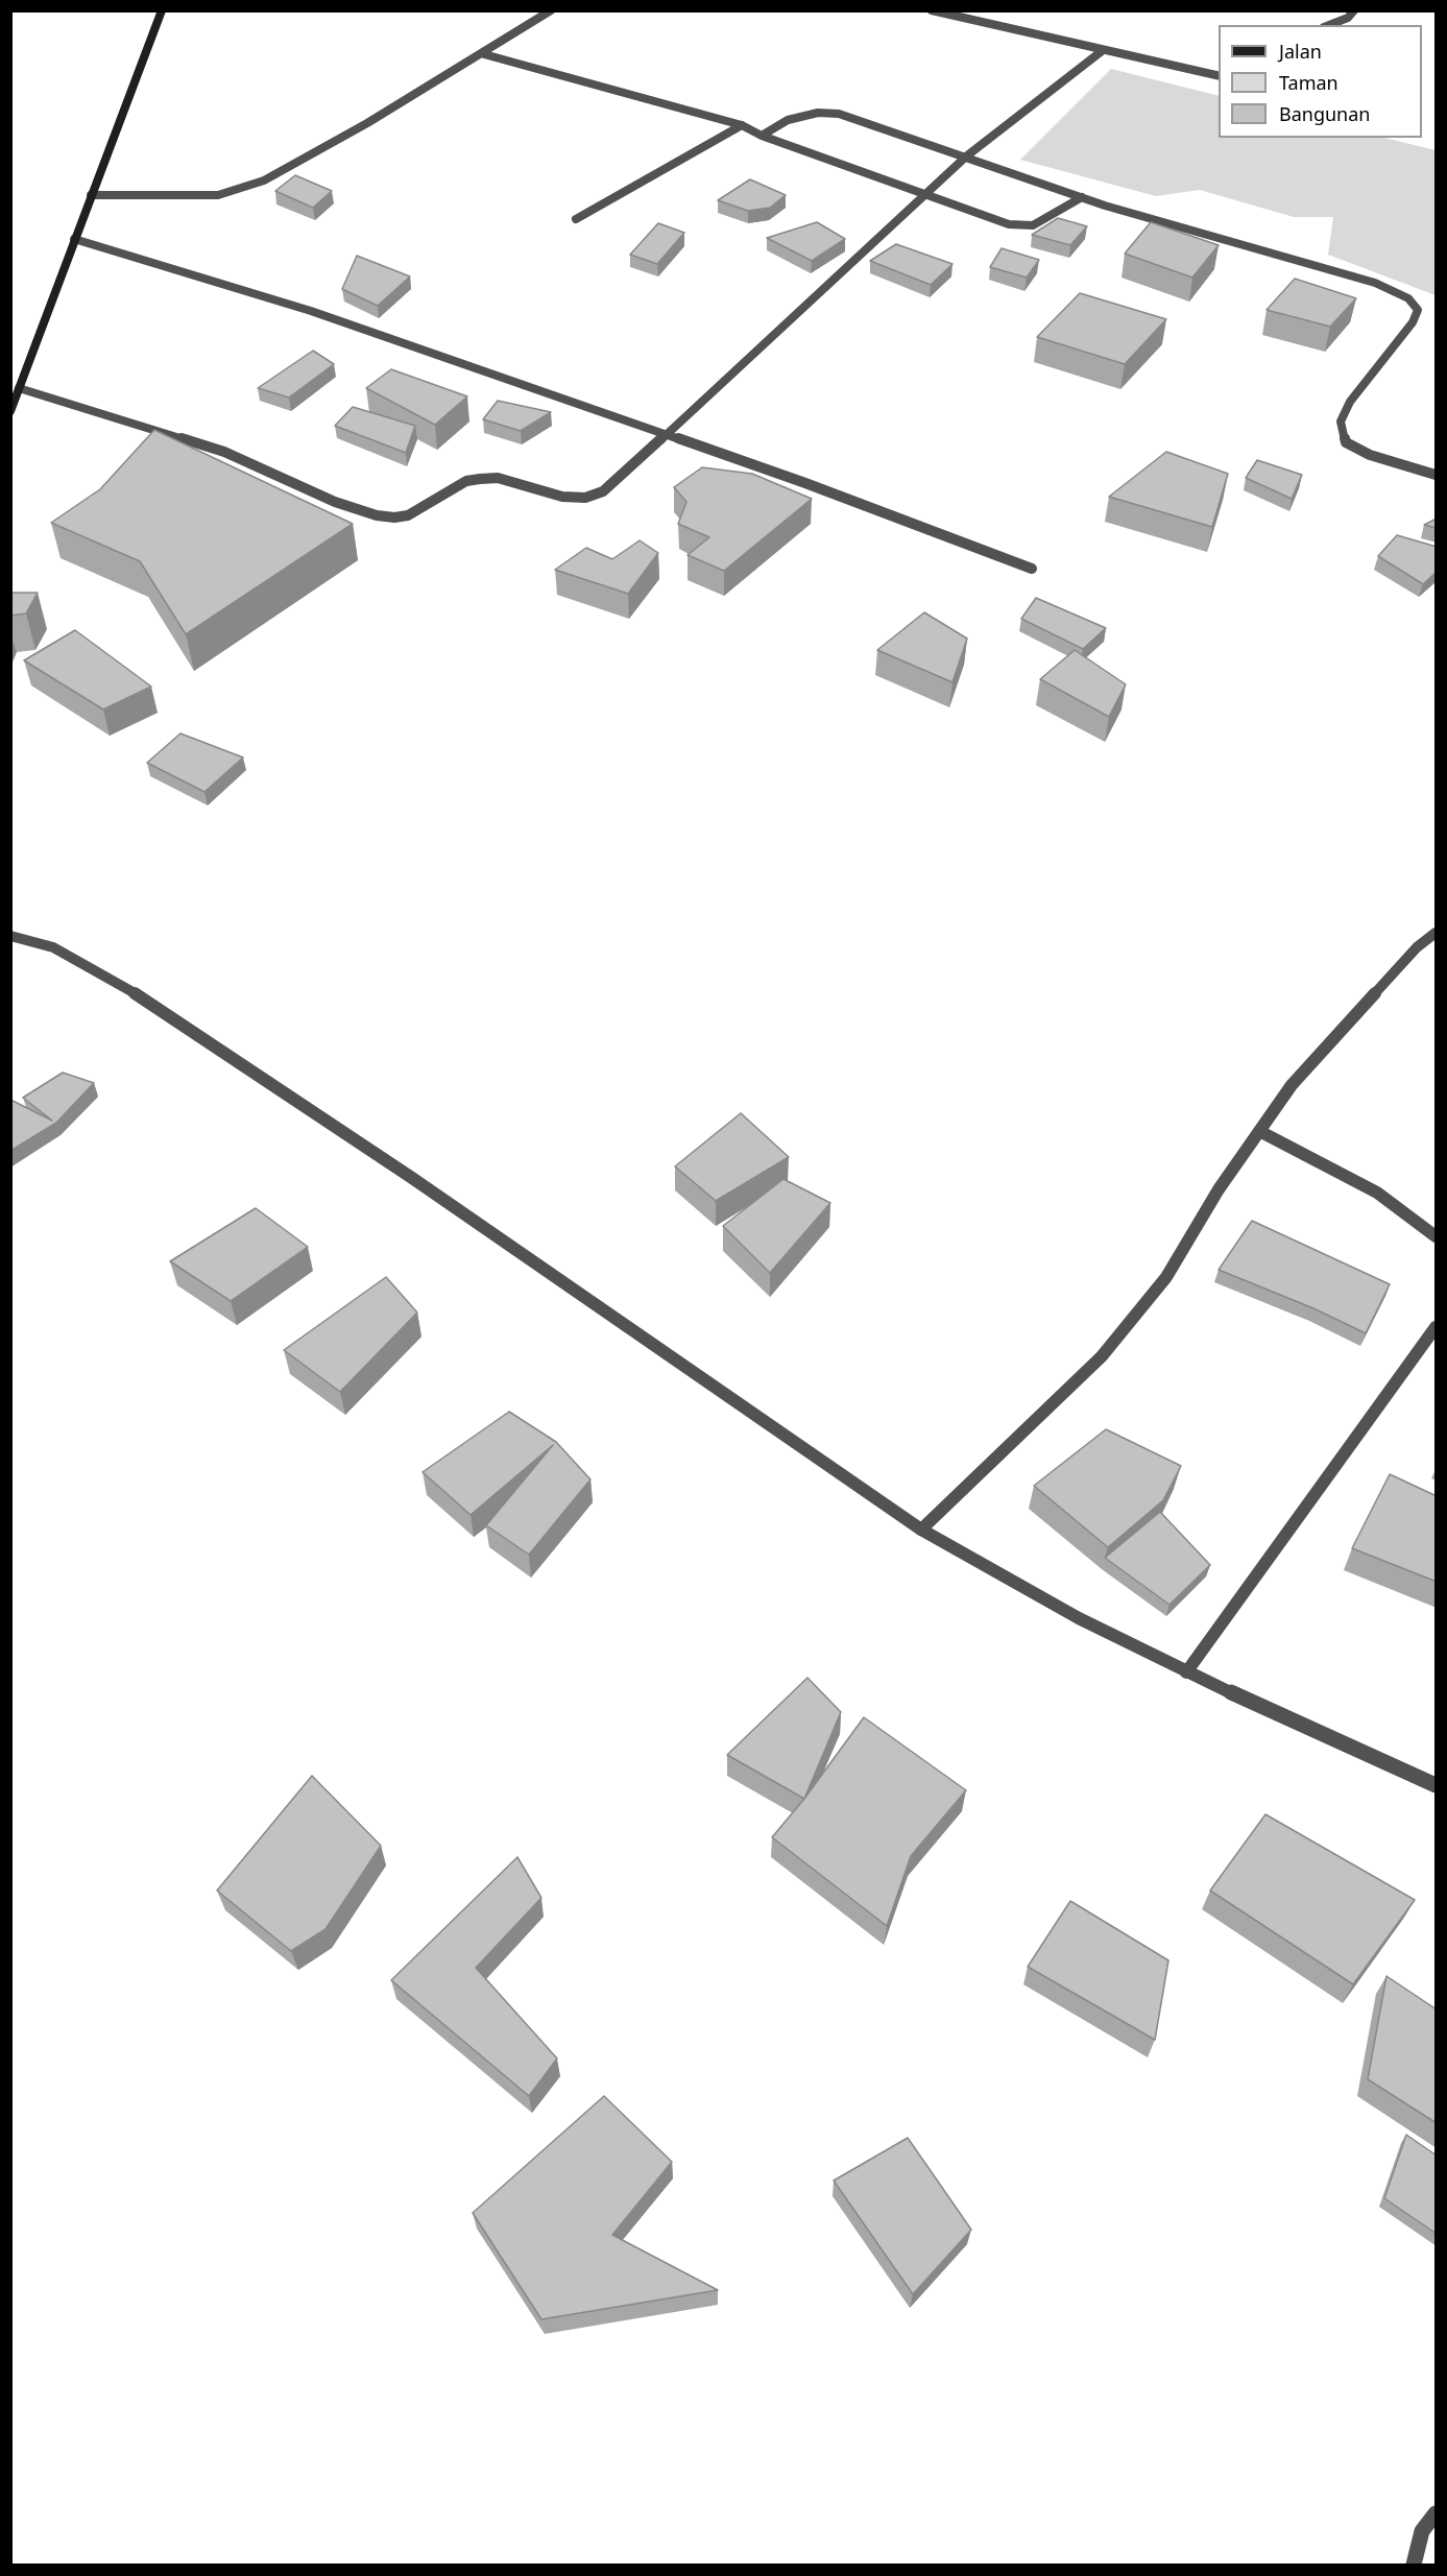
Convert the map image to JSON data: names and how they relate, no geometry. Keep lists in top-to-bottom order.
{
  "legend": ["Jalan", "Taman", "Bangunan"]
}
